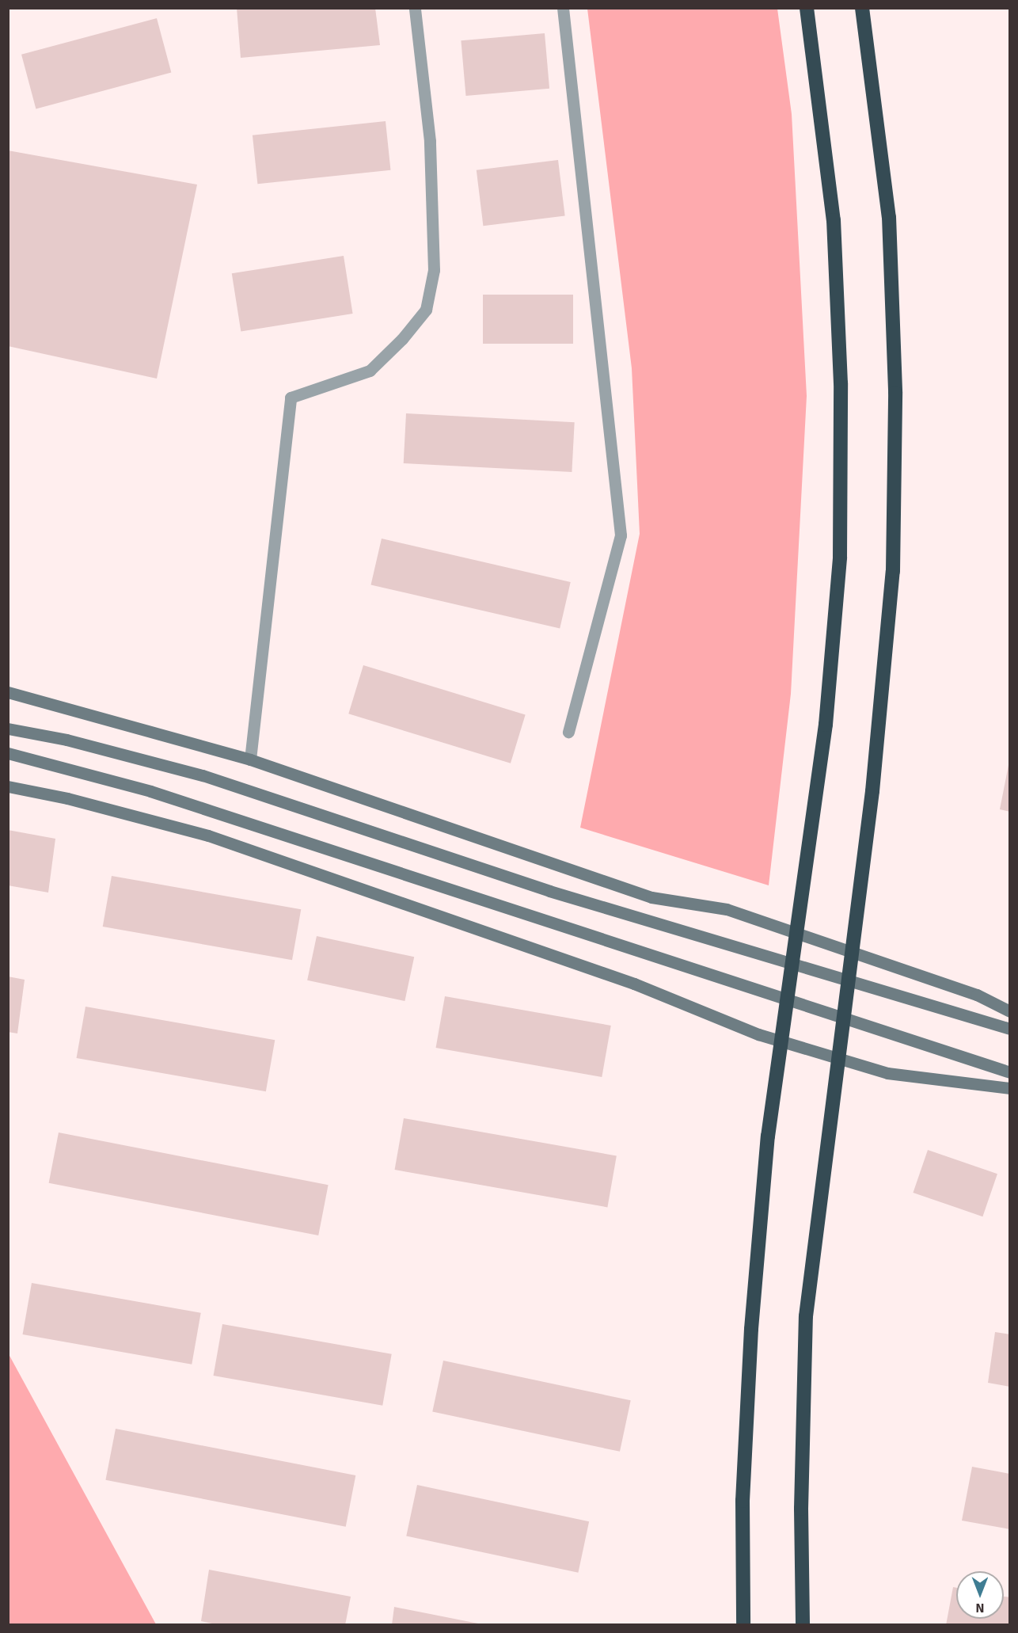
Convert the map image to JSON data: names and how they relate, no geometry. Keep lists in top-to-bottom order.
{
  "north": "bottom"
}
